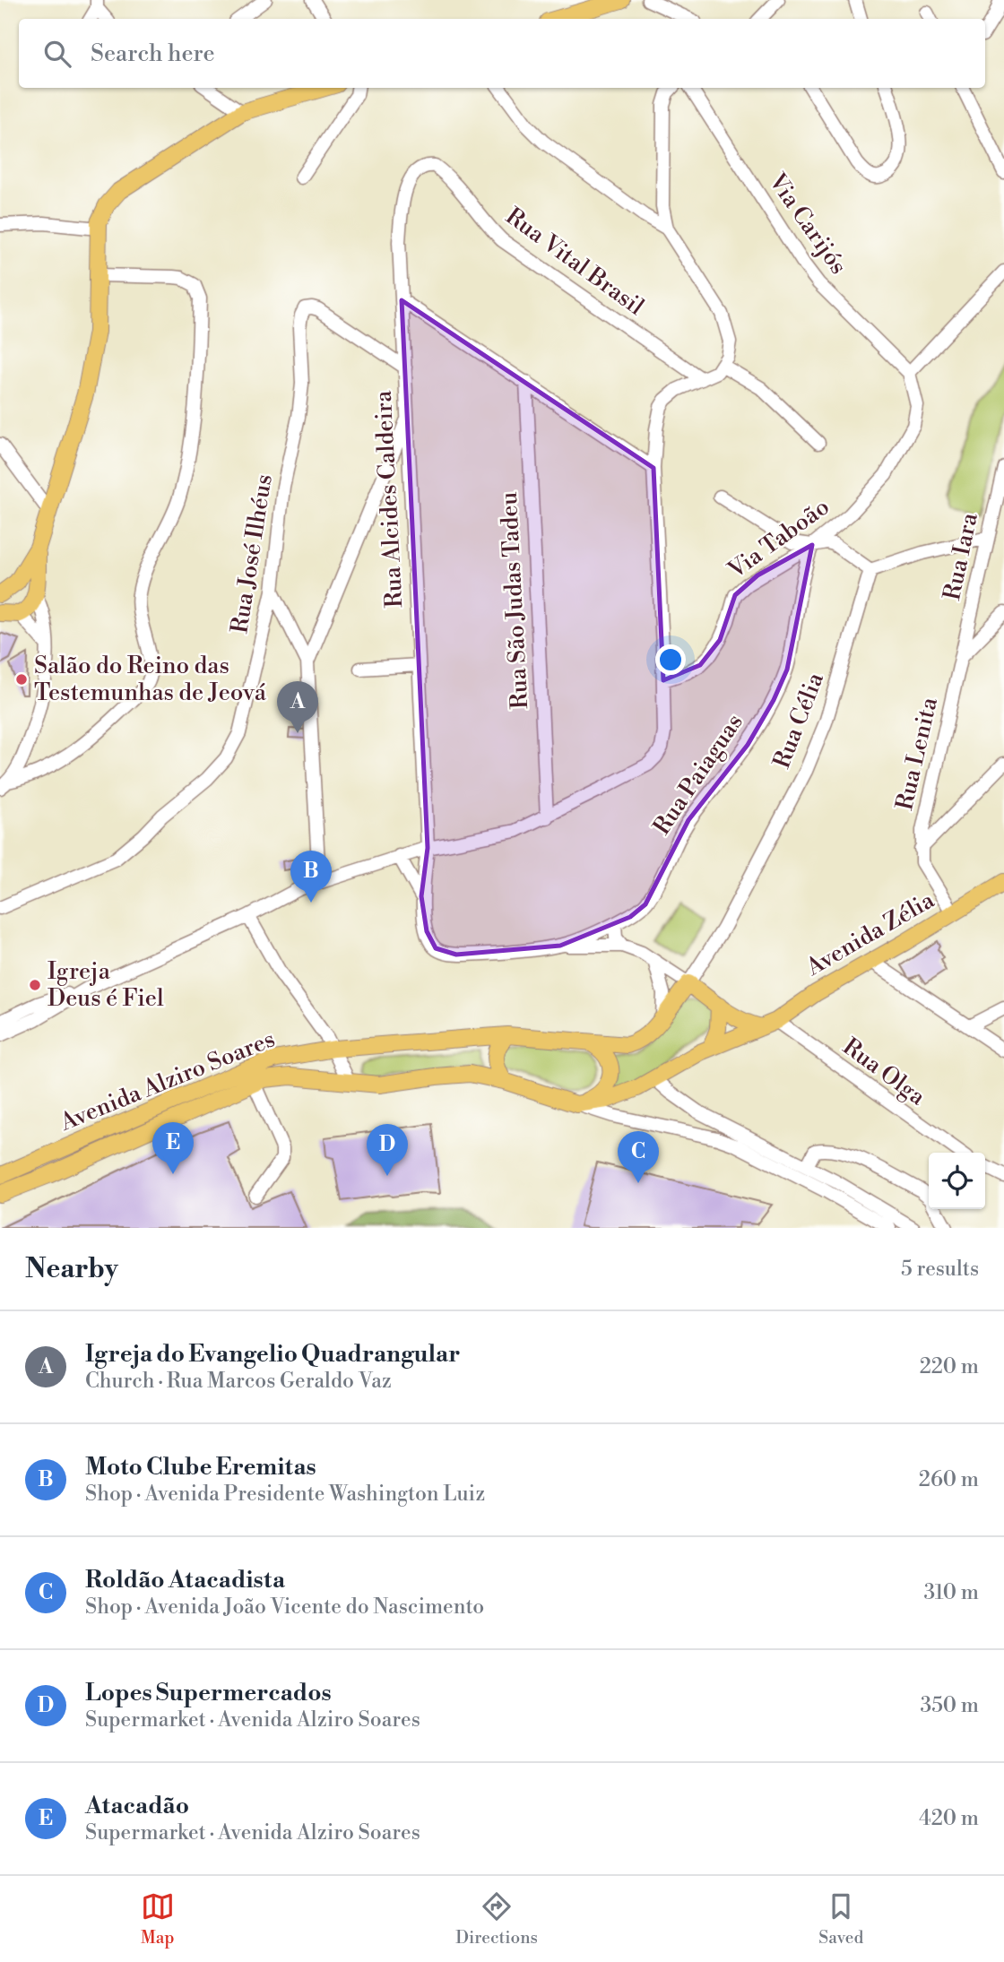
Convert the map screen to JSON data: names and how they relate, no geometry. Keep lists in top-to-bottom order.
{
  "streets": {
    "main road": ["Avenida Zélia", "Avenida Alziro Soares"],
    "street": [
      "Via Carijós",
      "Rua Vital Brasil",
      "Rua Alcides Caldeira",
      "Via Taboão",
      "Rua José Ilhéus",
      "Rua Iara",
      "Rua São Judas Tadeu",
      "Rua Célia",
      "Rua Lenita",
      "Rua Paiaguas",
      "Rua Olga"
    ]
  },
  "crossings": [
    ["Via Carijós", "Via Taboão"],
    ["Rua Vital Brasil", "Rua Alcides Caldeira"],
    ["Rua Alcides Caldeira", "Rua José Ilhéus"],
    ["Rua Alcides Caldeira", "Rua Paiaguas"],
    ["Via Taboão", "Rua Paiaguas"],
    ["Rua Iara", "Rua Lenita"],
    ["Rua Lenita", "Avenida Zélia"],
    ["Avenida Zélia", "Rua Olga"],
    ["Avenida Zélia", "Avenida Alziro Soares"]
  ],
  "places": ["Salão do Reino das Testemunhas de Jeová", "Igreja Deus é Fiel"],
  "page": {
    "search": "Search here",
    "pins": [
      "A",
      "B",
      "E",
      "D",
      "C"
    ],
    "heading": ["Nearby", "5 results"],
    "list": [
      {
        "mark": "A",
        "name": "Igreja do Evangelio Quadrangular",
        "note": "Church · Rua Marcos Geraldo Vaz",
        "value": "220 m"
      },
      {
        "mark": "B",
        "name": "Moto Clube Eremitas",
        "note": "Shop · Avenida Presidente Washington Luiz",
        "value": "260 m"
      },
      {
        "mark": "C",
        "name": "Roldão Atacadista",
        "note": "Shop · Avenida João Vicente do Nascimento",
        "value": "310 m"
      },
      {
        "mark": "D",
        "name": "Lopes Supermercados",
        "note": "Supermarket · Avenida Alziro Soares",
        "value": "350 m"
      },
      {
        "mark": "E",
        "name": "Atacadão",
        "note": "Supermarket · Avenida Alziro Soares",
        "value": "420 m"
      }
    ],
    "nav": ["Map", "Directions", "Saved"]
  }
}
